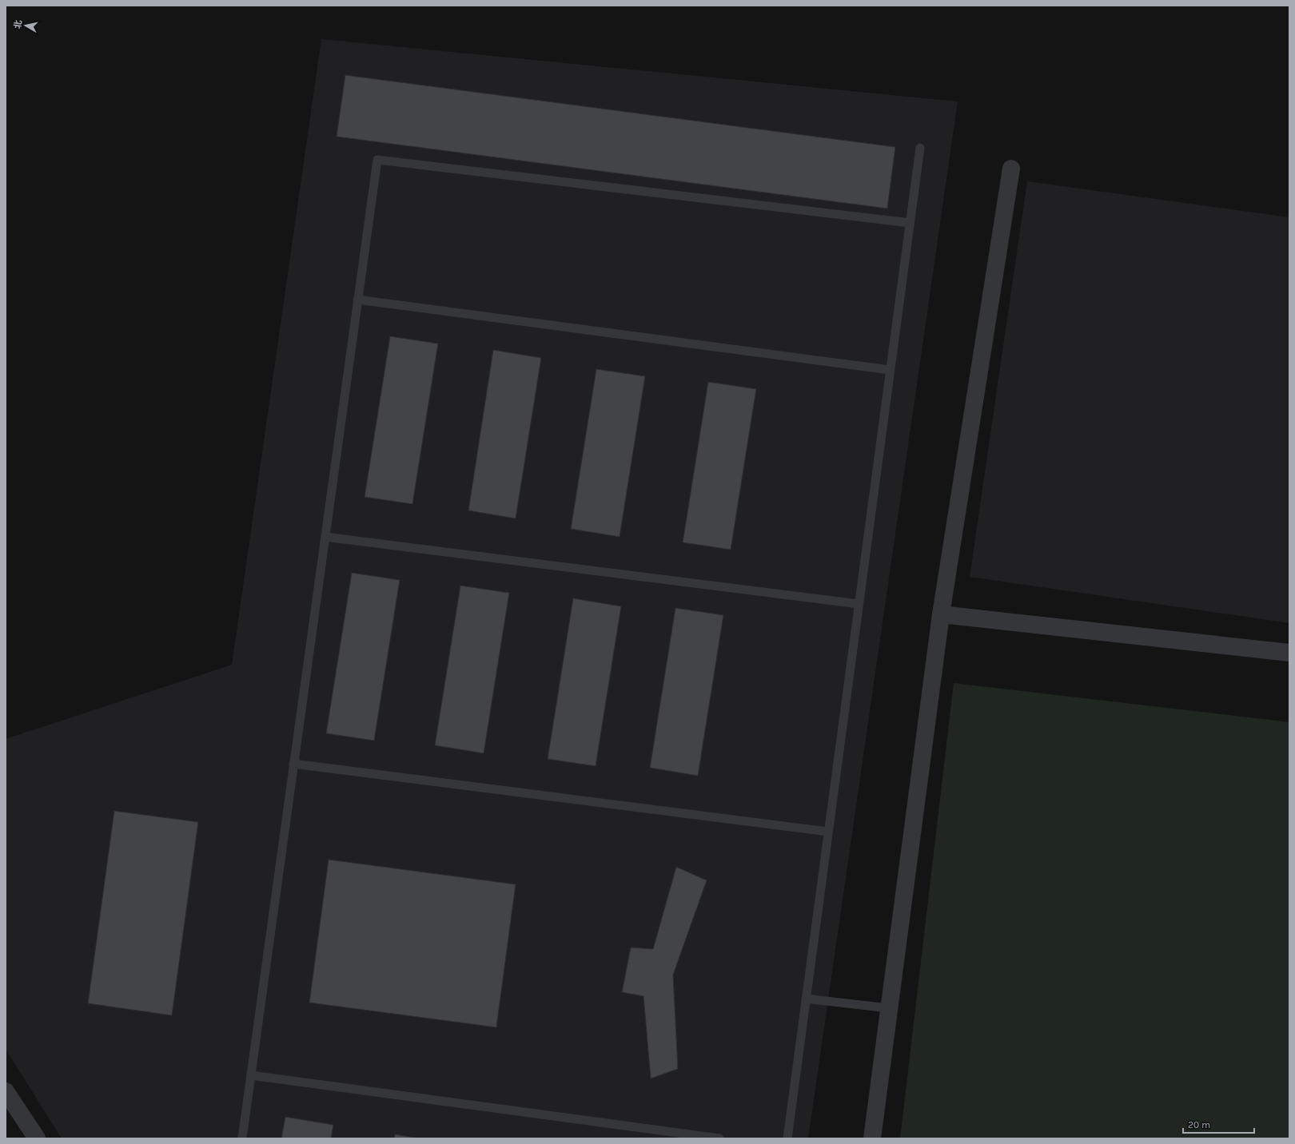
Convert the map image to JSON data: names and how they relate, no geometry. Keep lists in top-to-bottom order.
{
  "scale_bar": "20 m",
  "north": "left"
}
